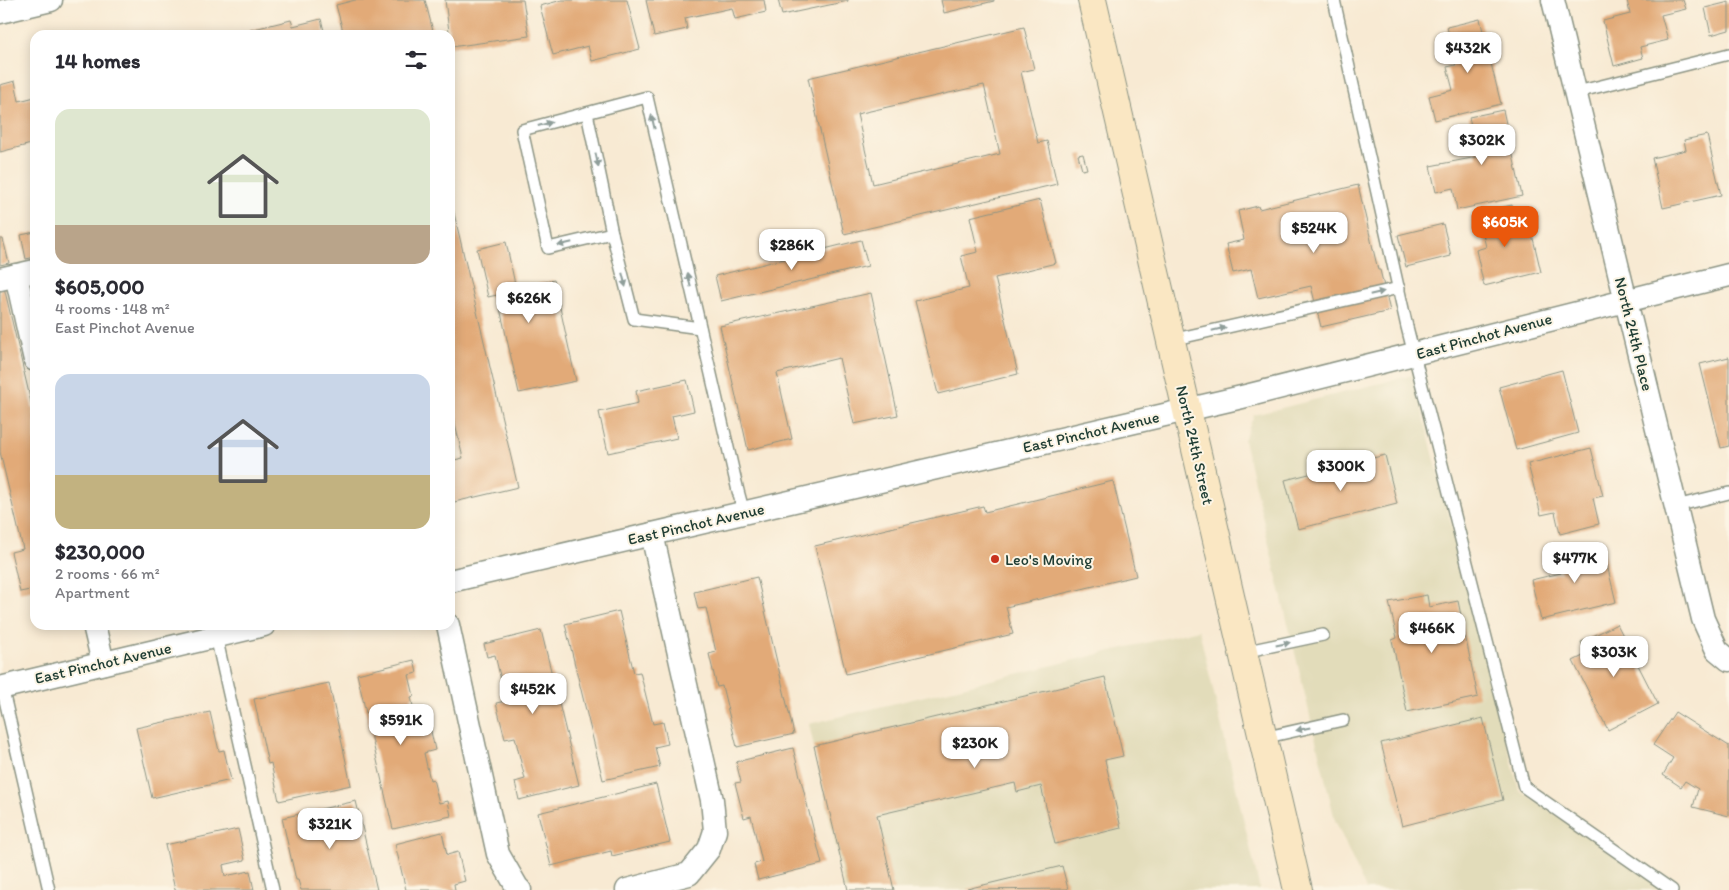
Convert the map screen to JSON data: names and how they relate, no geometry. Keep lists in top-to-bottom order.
{
  "streets": {
    "main road": ["North 24th Street"],
    "street": ["North 24th Place", "East Pinchot Avenue"]
  },
  "crossings": [
    ["North 24th Place", "East Pinchot Avenue"],
    ["East Pinchot Avenue", "North 24th Street"]
  ],
  "places": ["Leo's Moving"],
  "page": {
    "heading": "14 homes",
    "price": [
      "$432K",
      "$302K",
      "$605K",
      "$524K",
      "$286K",
      "$626K",
      "$300K",
      "$477K",
      "$466K",
      "$303K",
      "$452K",
      "$591K",
      "$230K",
      "$321K"
    ],
    "list": [
      {
        "name": "$605,000",
        "note": "4 rooms · 148 m² · East Pinchot Avenue"
      },
      {
        "name": "$230,000",
        "note": "2 rooms · 66 m² · Apartment"
      }
    ]
  }
}
